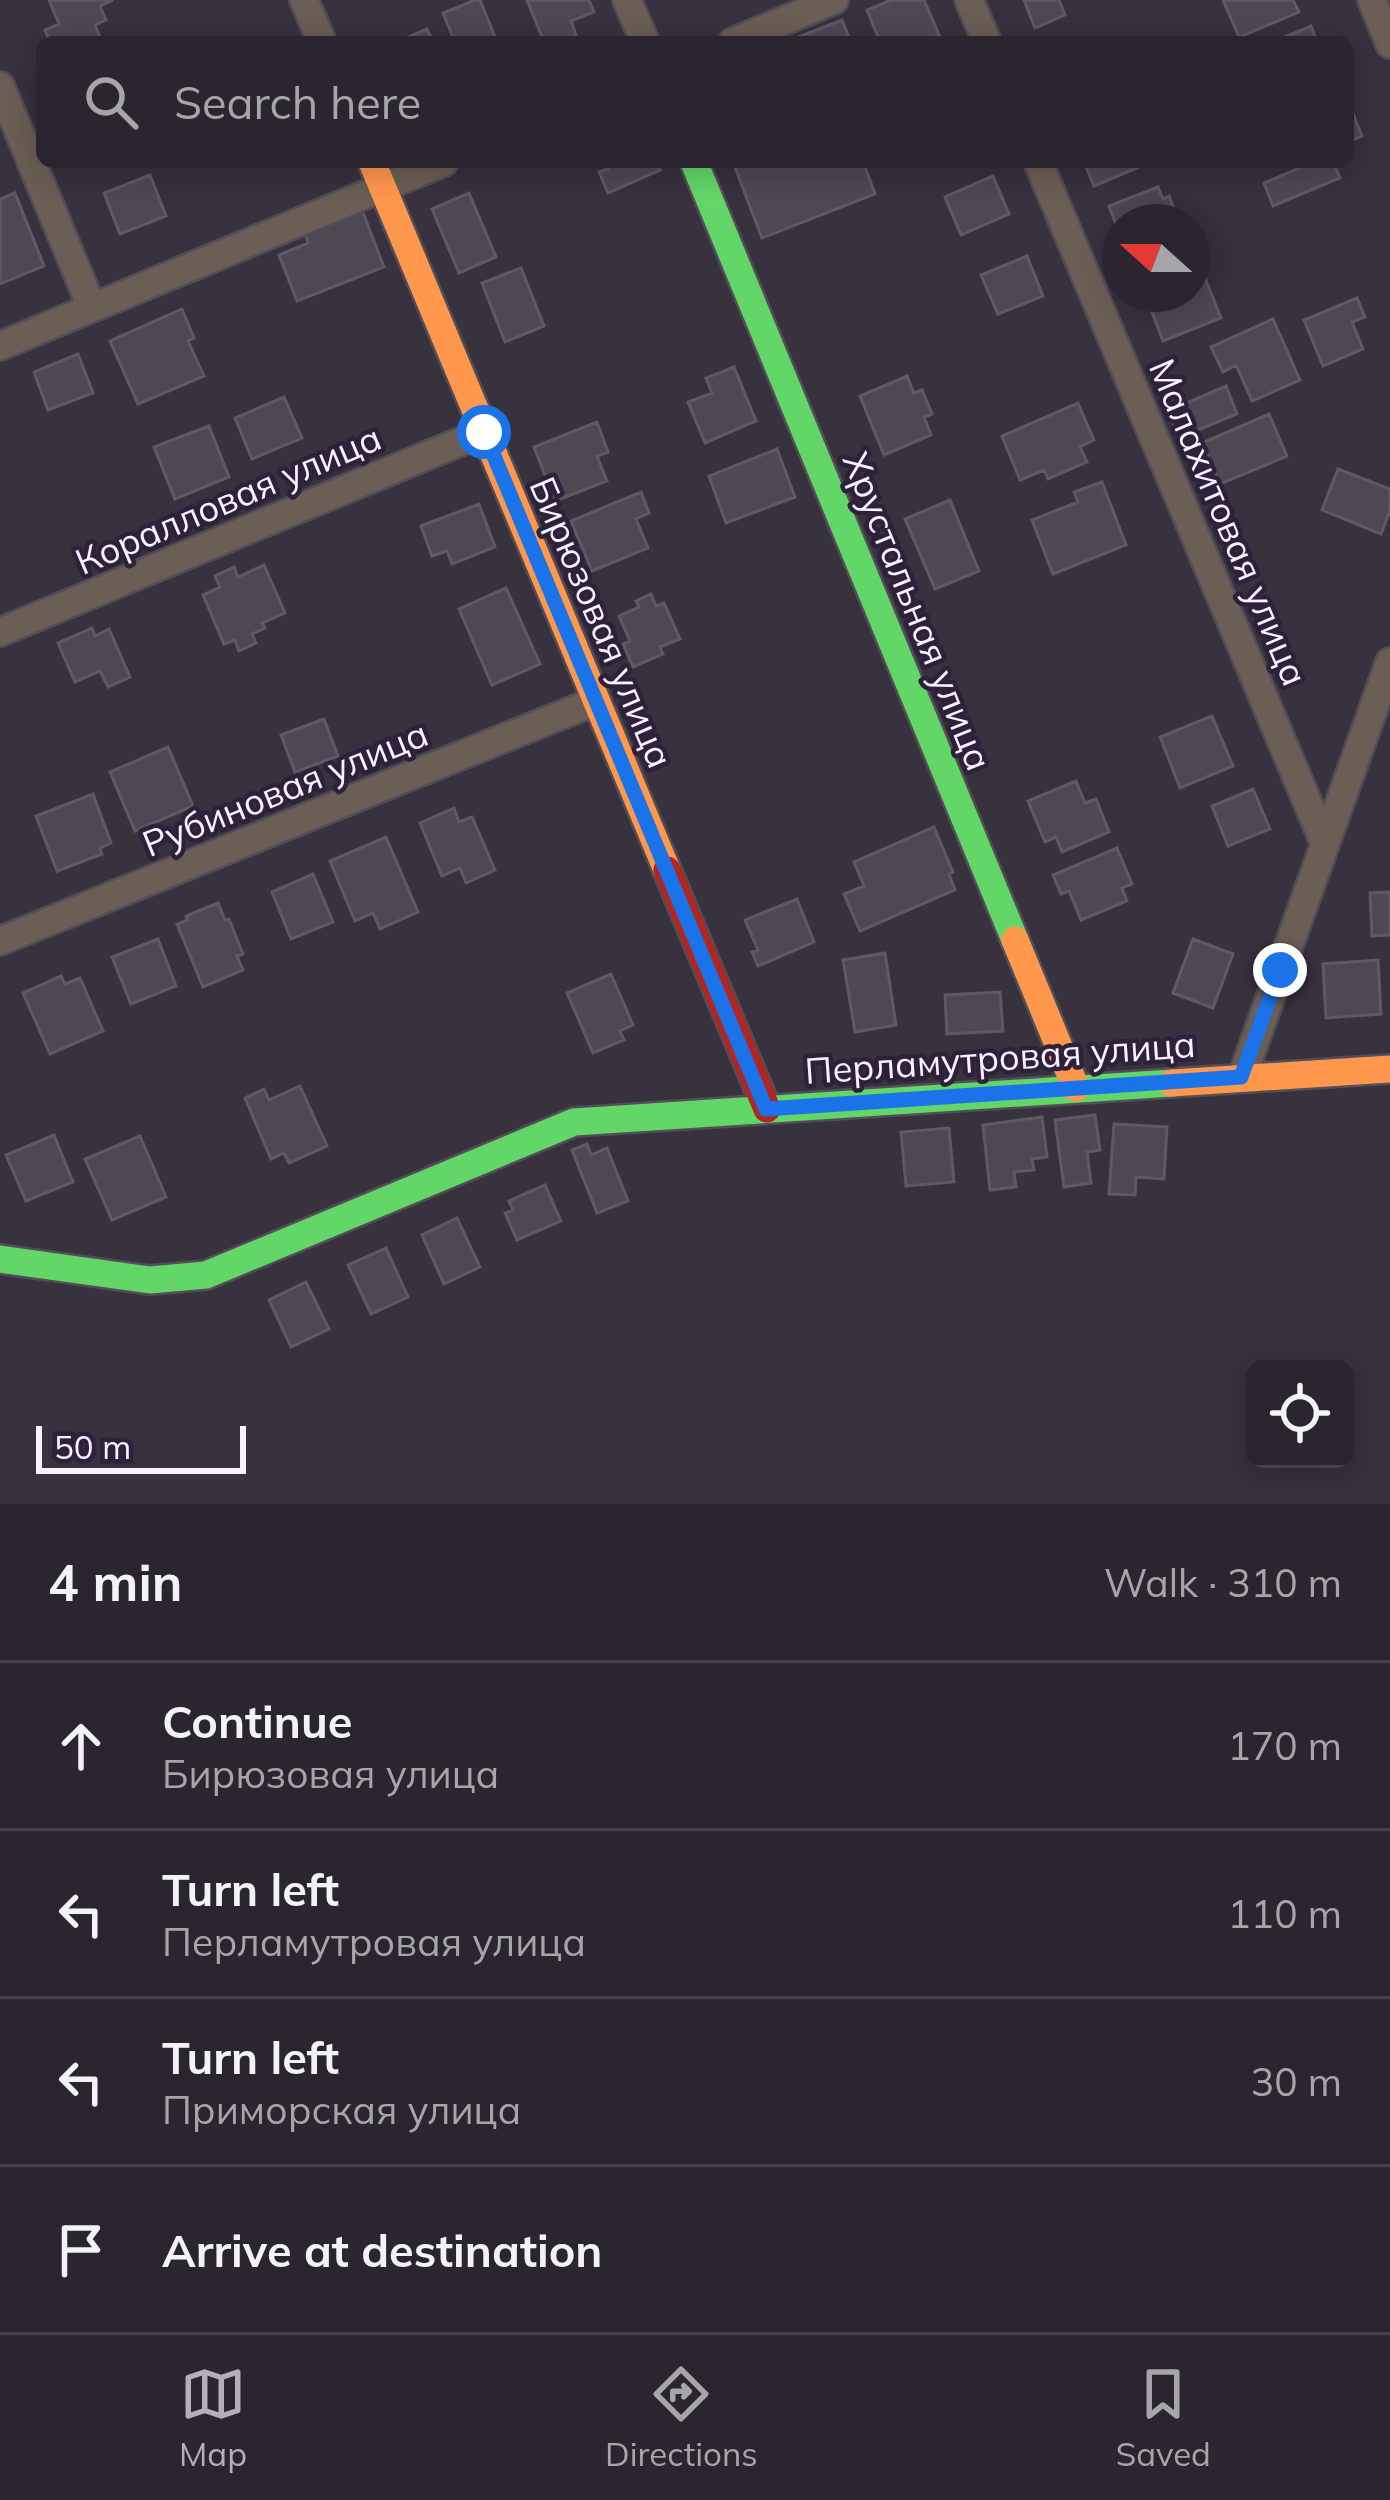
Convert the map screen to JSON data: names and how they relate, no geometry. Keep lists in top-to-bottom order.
{
  "streets": {
    "street": [
      "Коралловая улица",
      "Малахитовая улица",
      "Хрустальная улица",
      "Бирюзовая улица",
      "Рубиновая улица",
      "Перламутровая улица"
    ]
  },
  "crossings": [
    ["Коралловая улица", "Бирюзовая улица"],
    ["Хрустальная улица", "Перламутровая улица"],
    ["Бирюзовая улица", "Рубиновая улица"],
    ["Бирюзовая улица", "Перламутровая улица"]
  ],
  "scale_bar": "50 m",
  "north": "left",
  "page": {
    "search": "Search here",
    "scale": "50 m",
    "heading": ["4 min", "Walk · 310 m"],
    "list": [
      ["Continue", "Бирюзовая улица", "170 m"],
      ["Turn left", "Перламутровая улица", "110 m"],
      ["Turn left", "Приморская улица", "30 m"],
      "Arrive at destination"
    ],
    "nav": ["Map", "Directions", "Saved"]
  }
}
